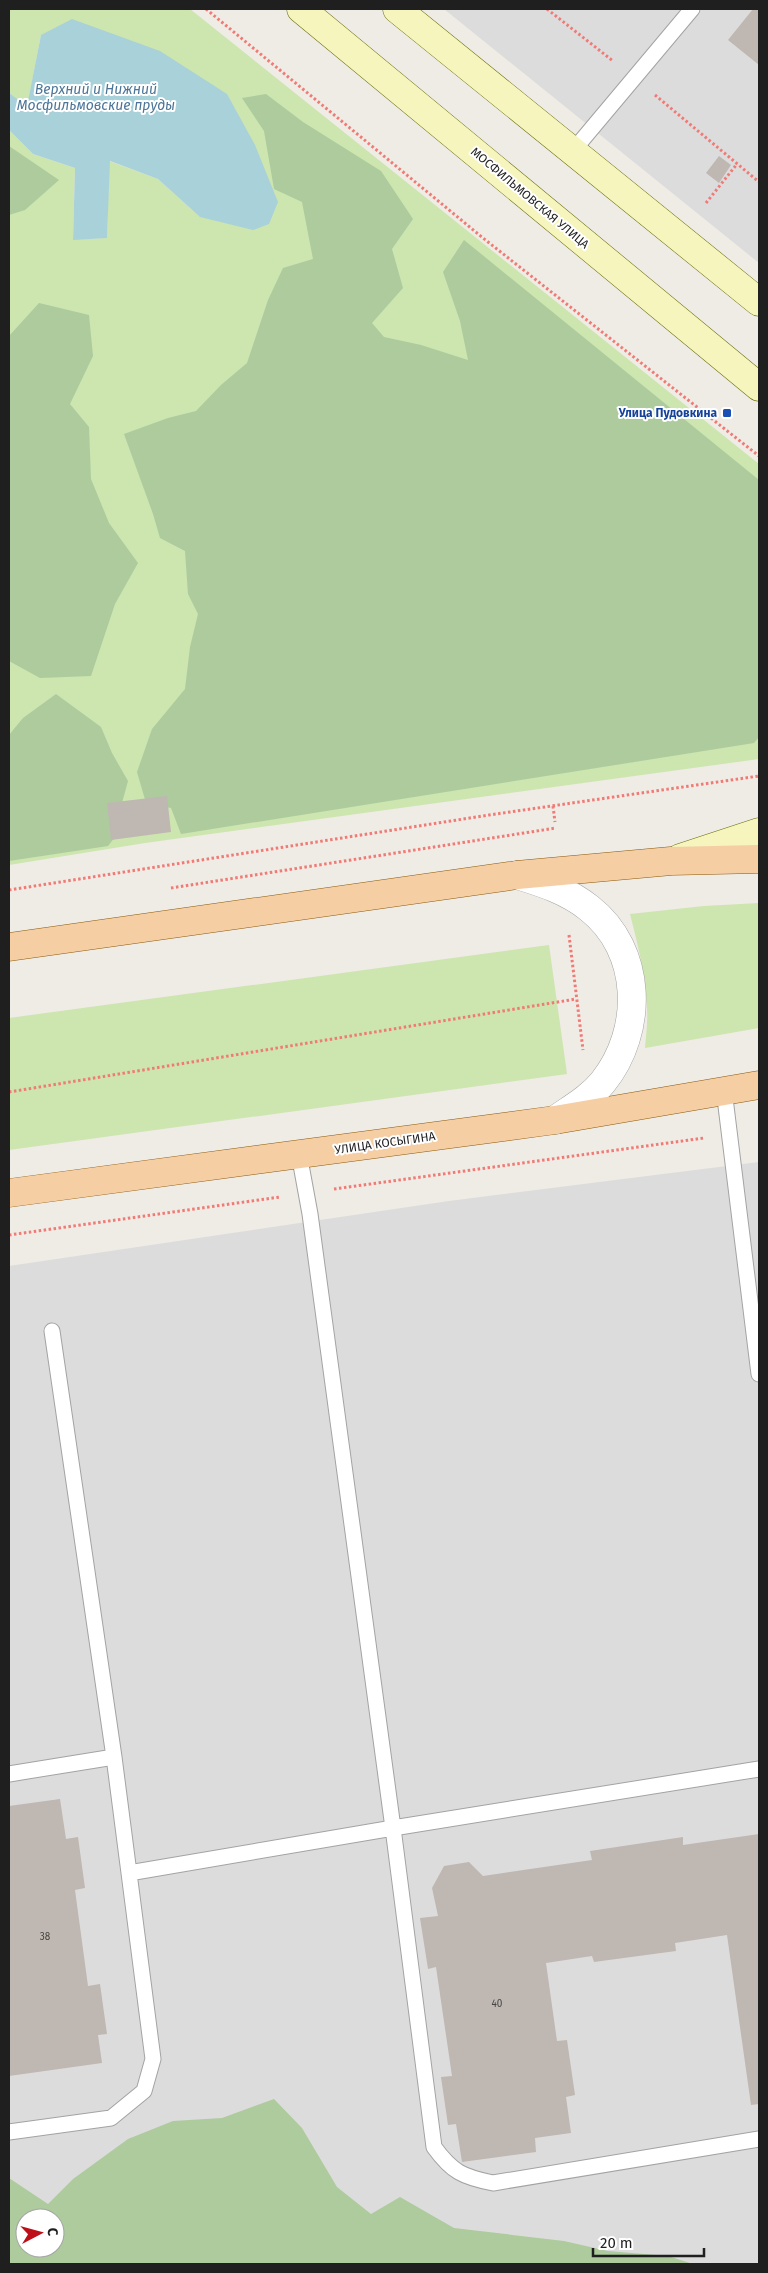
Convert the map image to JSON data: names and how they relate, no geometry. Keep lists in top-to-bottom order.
{
  "streets": {
    "main road": ["МОСФИЛЬМОВСКАЯ УЛИЦА", "УЛИЦА КОСЫГИНА"]
  },
  "water": ["Верхний и Нижний Мосфильмовские пруды"],
  "places": {
    "transit": ["Улица Пудовкина"]
  },
  "house_numbers": ["38", "40"],
  "scale_bar": "20 m",
  "north": "right"
}
